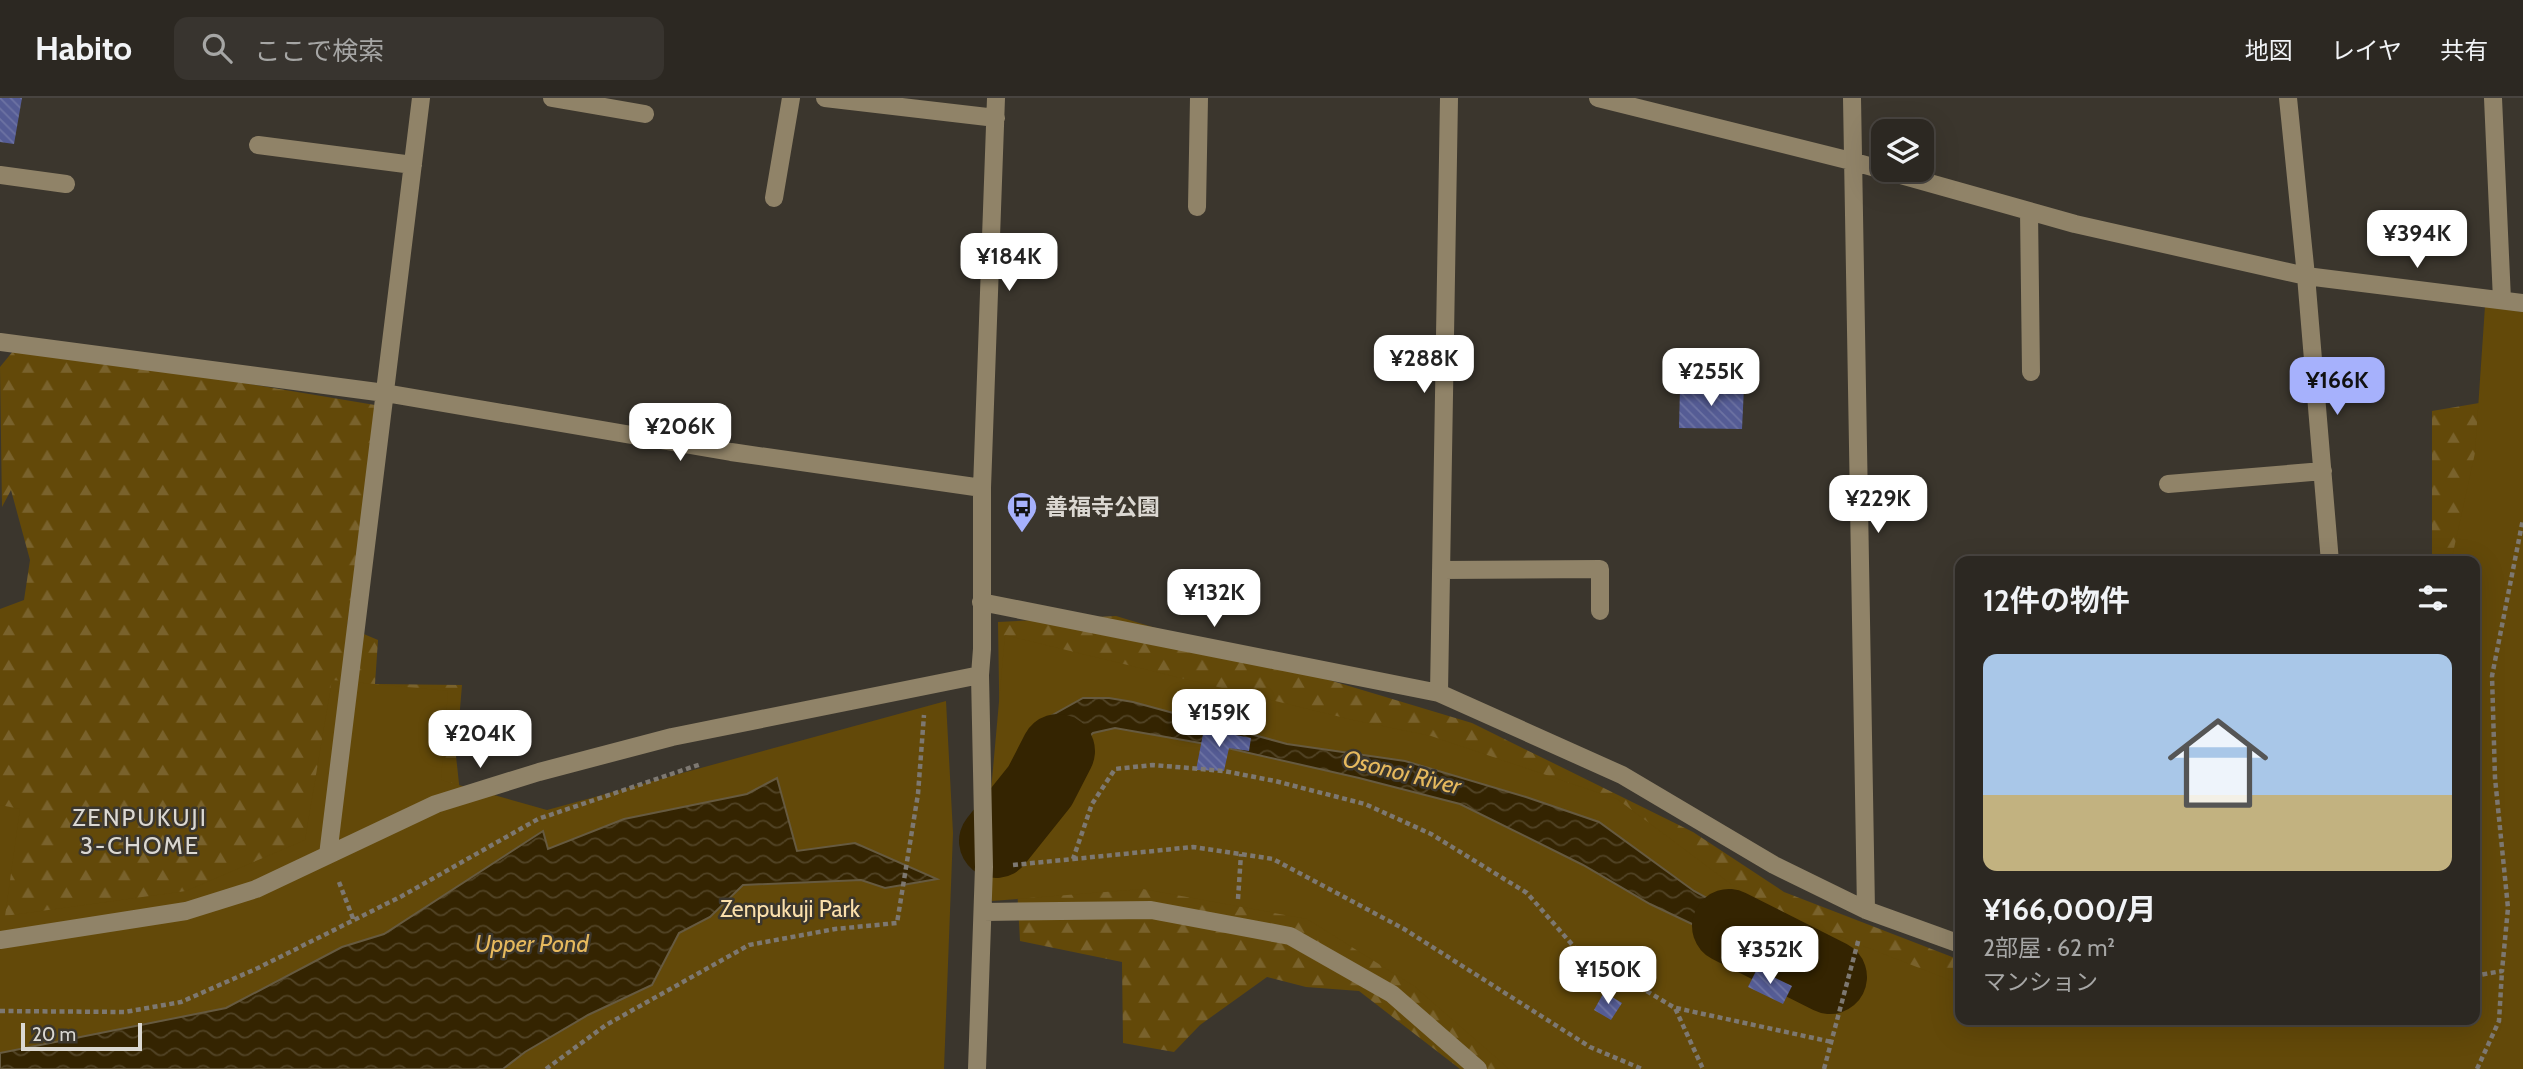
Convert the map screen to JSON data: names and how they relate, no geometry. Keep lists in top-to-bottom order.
{
  "districts": ["ZENPUKUJI 3-CHOME"],
  "water": ["Osonoi River", "Upper Pond"],
  "parks": ["Zenpukuji Park"],
  "places": {
    "bus stop": ["善福寺公園"]
  },
  "scale_bar": "20 m",
  "page": {
    "header": "Habito",
    "search": "ここで検索",
    "nav": ["地図", "レイヤ", "共有"],
    "price": [
      "¥394K",
      "¥184K",
      "¥288K",
      "¥255K",
      "¥166K",
      "¥206K",
      "¥229K",
      "¥132K",
      "¥159K",
      "¥204K",
      "¥352K",
      "¥150K"
    ],
    "heading": "12件の物件",
    "list": [
      {
        "name": "¥166,000/月",
        "note": "2部屋 · 62 m² · マンション"
      }
    ],
    "scale": "20 m"
  }
}
